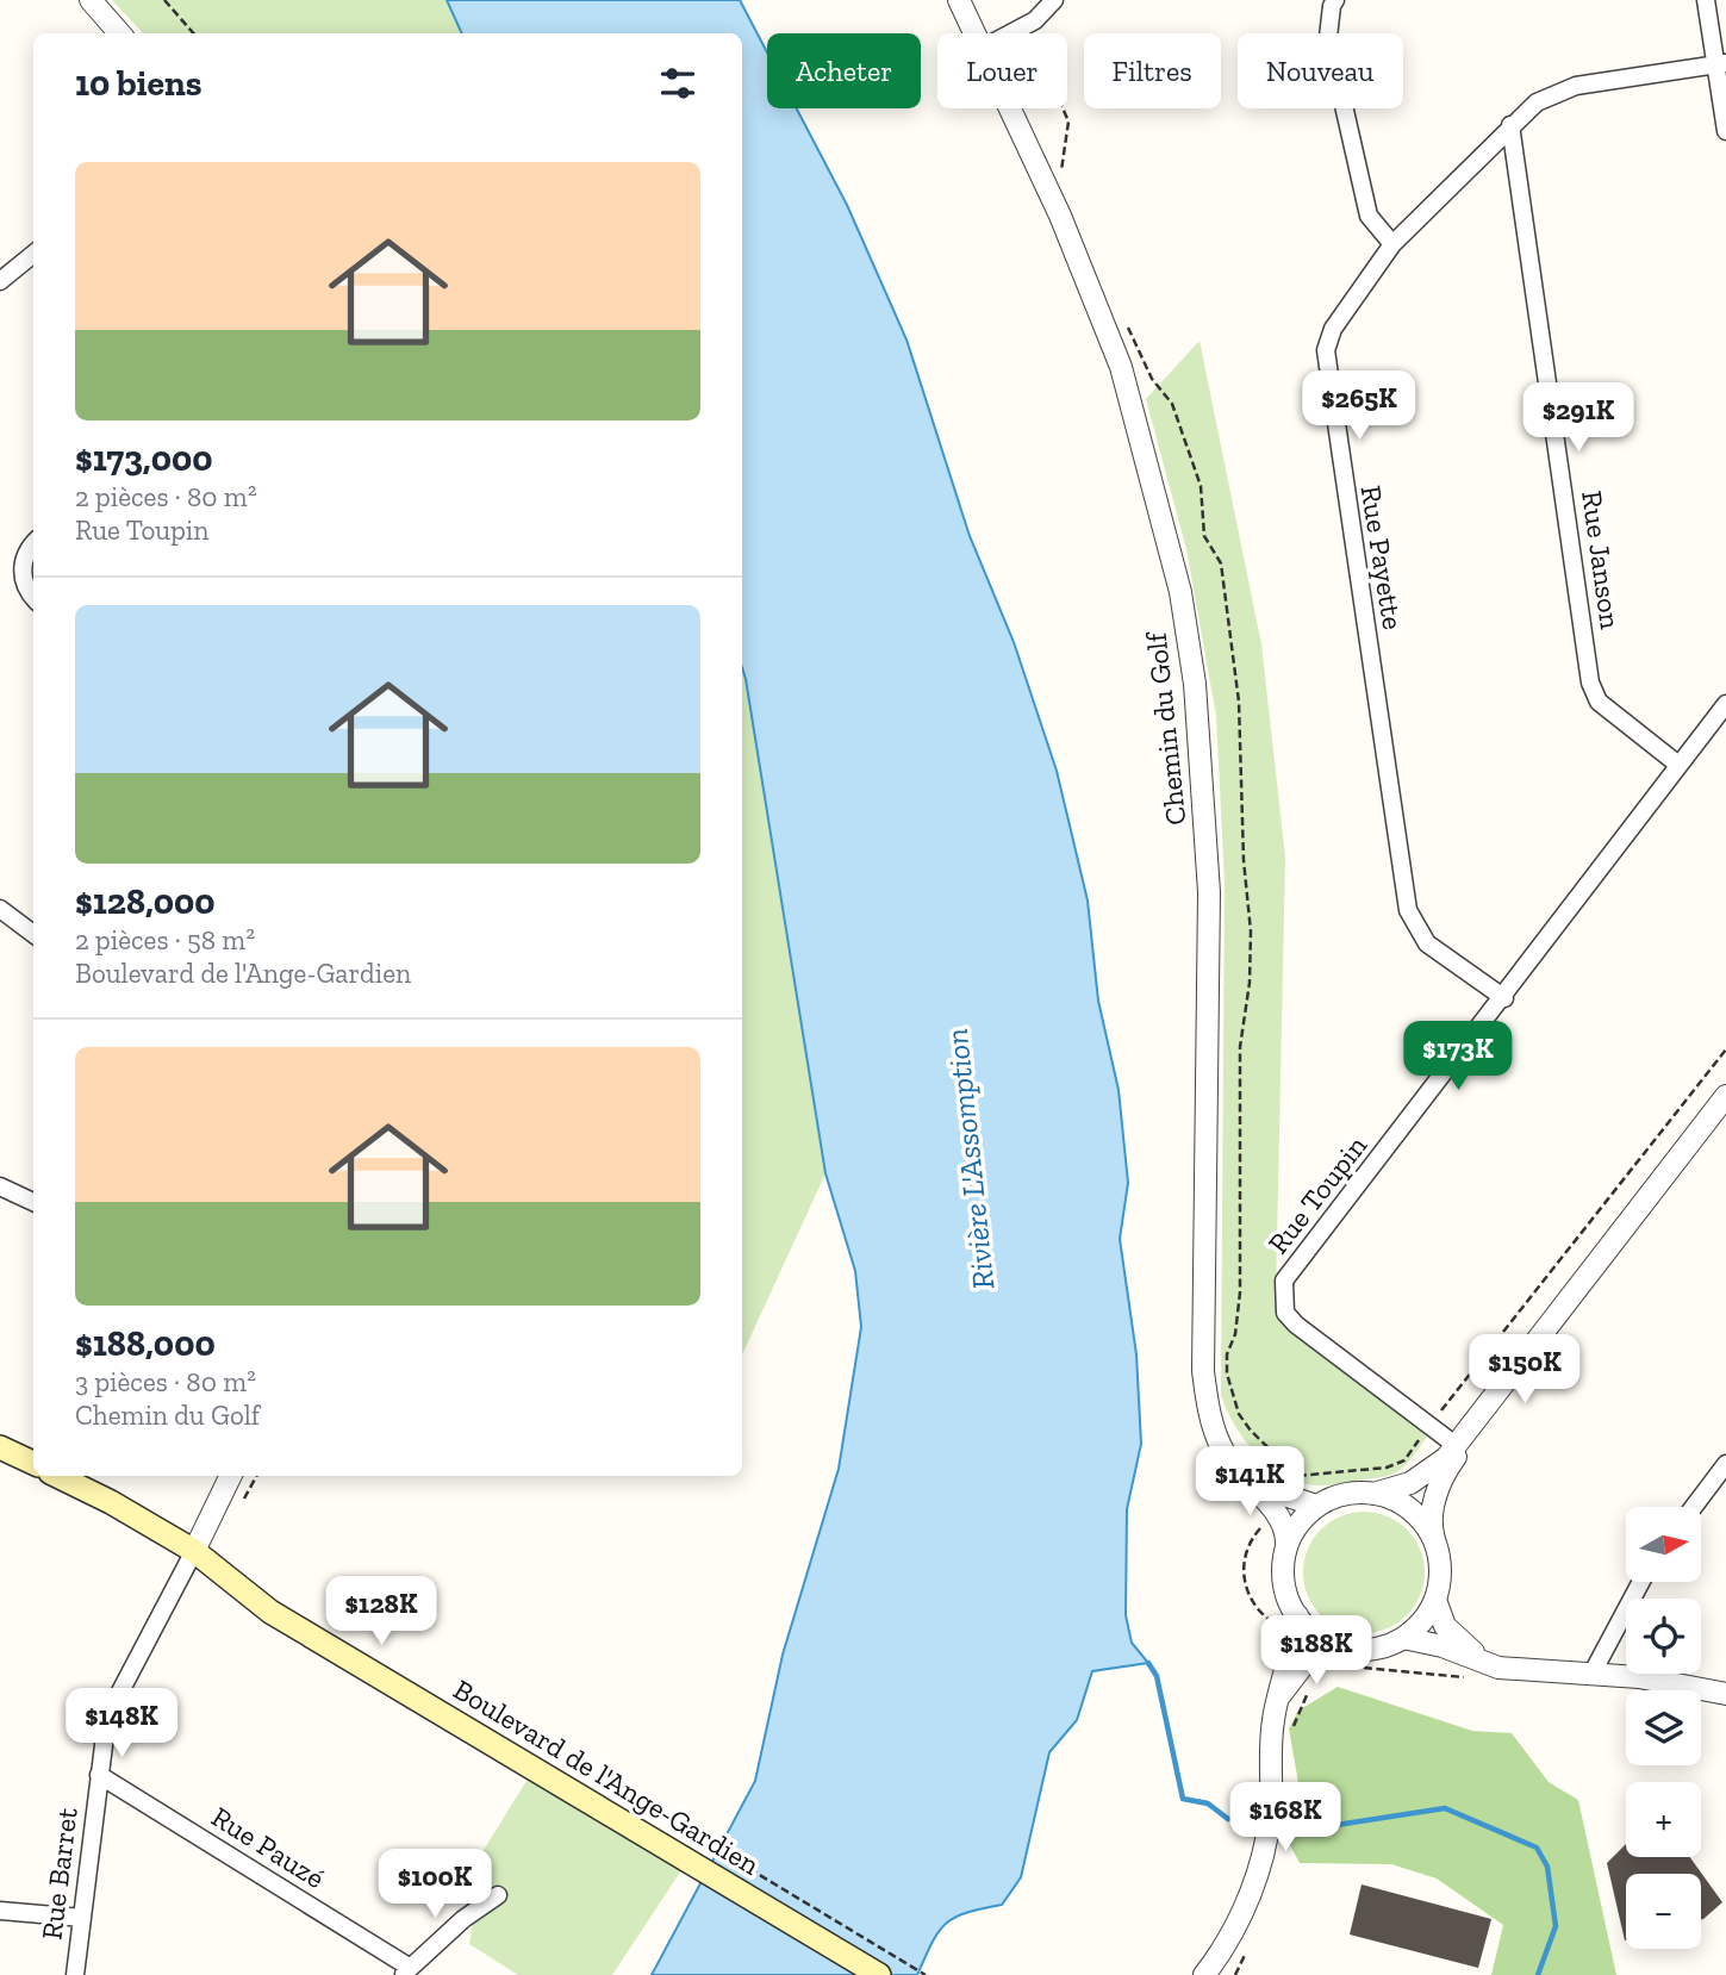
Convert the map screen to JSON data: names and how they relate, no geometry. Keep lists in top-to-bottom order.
{
  "streets": {
    "main road": ["Boulevard de l'Ange-Gardien"],
    "street": [
      "Rue Payette",
      "Rue Janson",
      "Chemin du Golf",
      "Rue Toupin",
      "Rue Pauzé",
      "Rue Barret"
    ]
  },
  "crossings": [
    ["Rue Payette", "Rue Janson"],
    ["Rue Payette", "Rue Toupin"],
    ["Rue Janson", "Rue Toupin"],
    ["Boulevard de l'Ange-Gardien", "Rue Barret"],
    ["Rue Pauzé", "Rue Barret"]
  ],
  "water": ["Rivière L'Assomption"],
  "north": "right",
  "page": {
    "chip": [
      "Acheter",
      "Louer",
      "Filtres",
      "Nouveau"
    ],
    "heading": "10 biens",
    "list": [
      {
        "name": "$173,000",
        "note": "2 pièces · 80 m² · Rue Toupin"
      },
      {
        "name": "$128,000",
        "note": "2 pièces · 58 m² · Boulevard de l'Ange-Gardien"
      },
      {
        "name": "$188,000",
        "note": "3 pièces · 80 m² · Chemin du Golf"
      }
    ],
    "price": [
      "$265K",
      "$291K",
      "$173K",
      "$150K",
      "$141K",
      "$128K",
      "$188K",
      "$148K",
      "$168K",
      "$100K"
    ],
    "map_buttons": ["+", "−"]
  }
}
